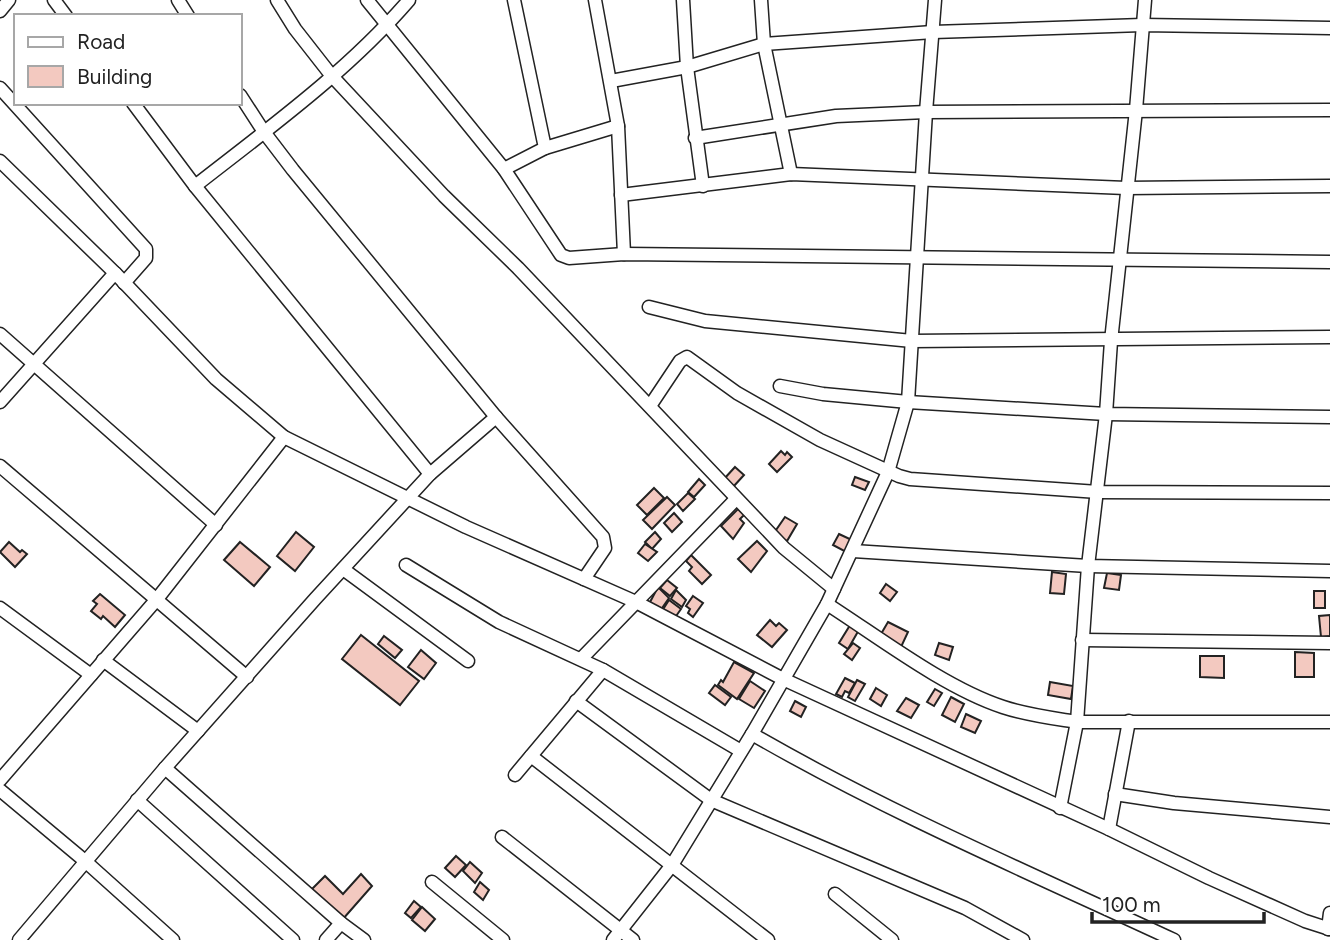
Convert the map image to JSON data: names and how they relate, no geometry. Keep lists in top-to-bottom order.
{
  "legend": ["Road", "Building"],
  "scale_bar": "100 m"
}
